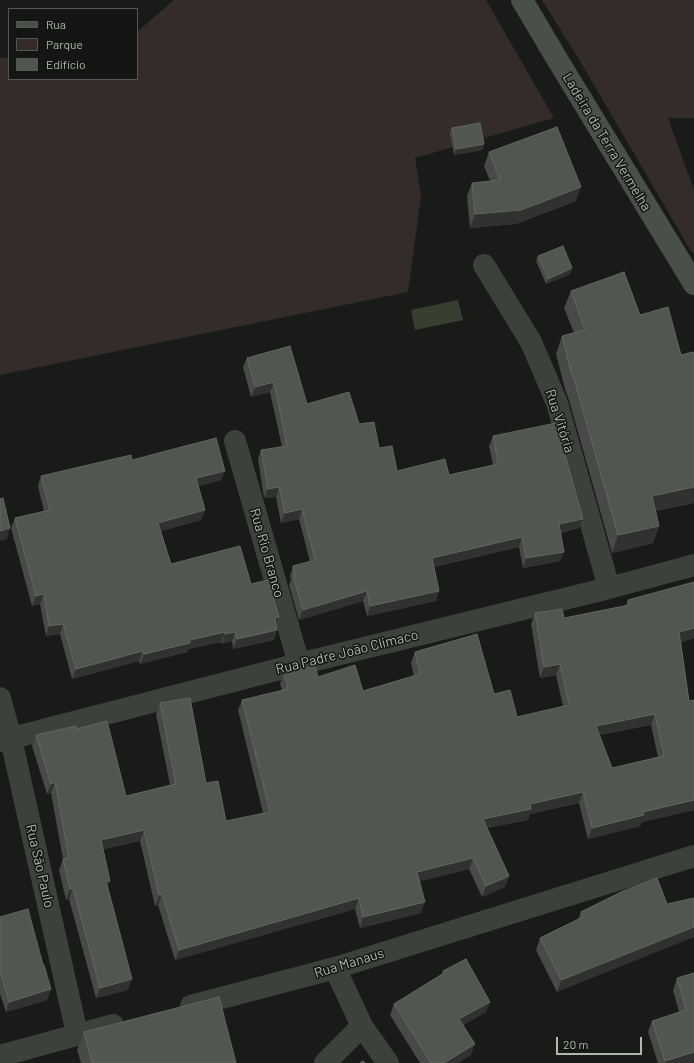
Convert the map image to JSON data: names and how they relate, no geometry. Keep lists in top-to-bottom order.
{
  "streets": {
    "main road": ["Ladeira da Terra Vermelha"],
    "street": [
      "Rua Vitória",
      "Rua Rio Branco",
      "Rua Padre João Climaco",
      "Rua São Paulo",
      "Rua Manaus"
    ]
  },
  "crossings": [
    ["Rua Vitória", "Rua Padre João Climaco"],
    ["Rua Rio Branco", "Rua Padre João Climaco"],
    ["Rua Padre João Climaco", "Rua São Paulo"]
  ],
  "legend": ["Rua", "Parque", "Edifício"],
  "scale_bar": "20 m"
}
